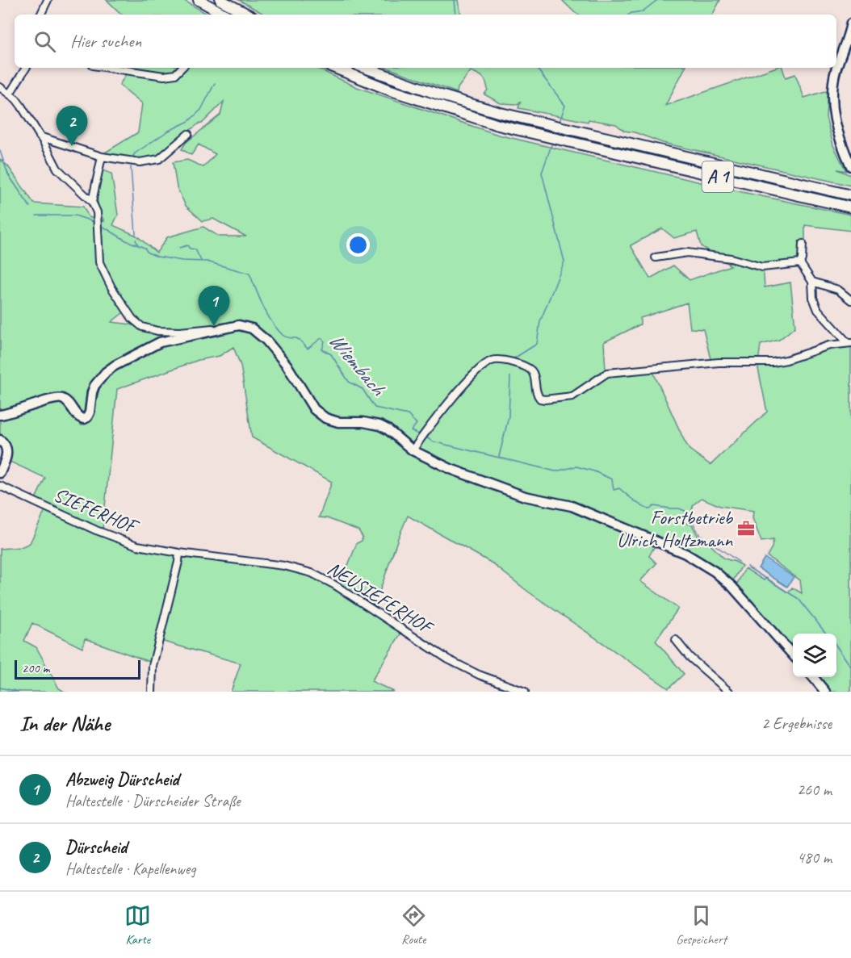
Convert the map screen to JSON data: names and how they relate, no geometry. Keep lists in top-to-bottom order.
{
  "streets": {
    "highway": ["A 1"],
    "street": ["SIEFERHOF", "NEUSIEFERHOF"]
  },
  "crossings": [
    ["SIEFERHOF", "NEUSIEFERHOF"]
  ],
  "water": ["Wiembach"],
  "places": {
    "office": ["Forstbetrieb Ulrich Holtzmann"]
  },
  "scale_bar": "200 m",
  "page": {
    "search": "Hier suchen",
    "pins": ["2", "1"],
    "scale": "200 m",
    "heading": ["In der Nähe", "2 Ergebnisse"],
    "list": [
      {
        "mark": "1",
        "name": "Abzweig Dürscheid",
        "note": "Haltestelle · Dürscheider Straße",
        "value": "260 m"
      },
      {
        "mark": "2",
        "name": "Dürscheid",
        "note": "Haltestelle · Kapellenweg",
        "value": "480 m"
      }
    ],
    "nav": ["Karte", "Route", "Gespeichert"]
  }
}
